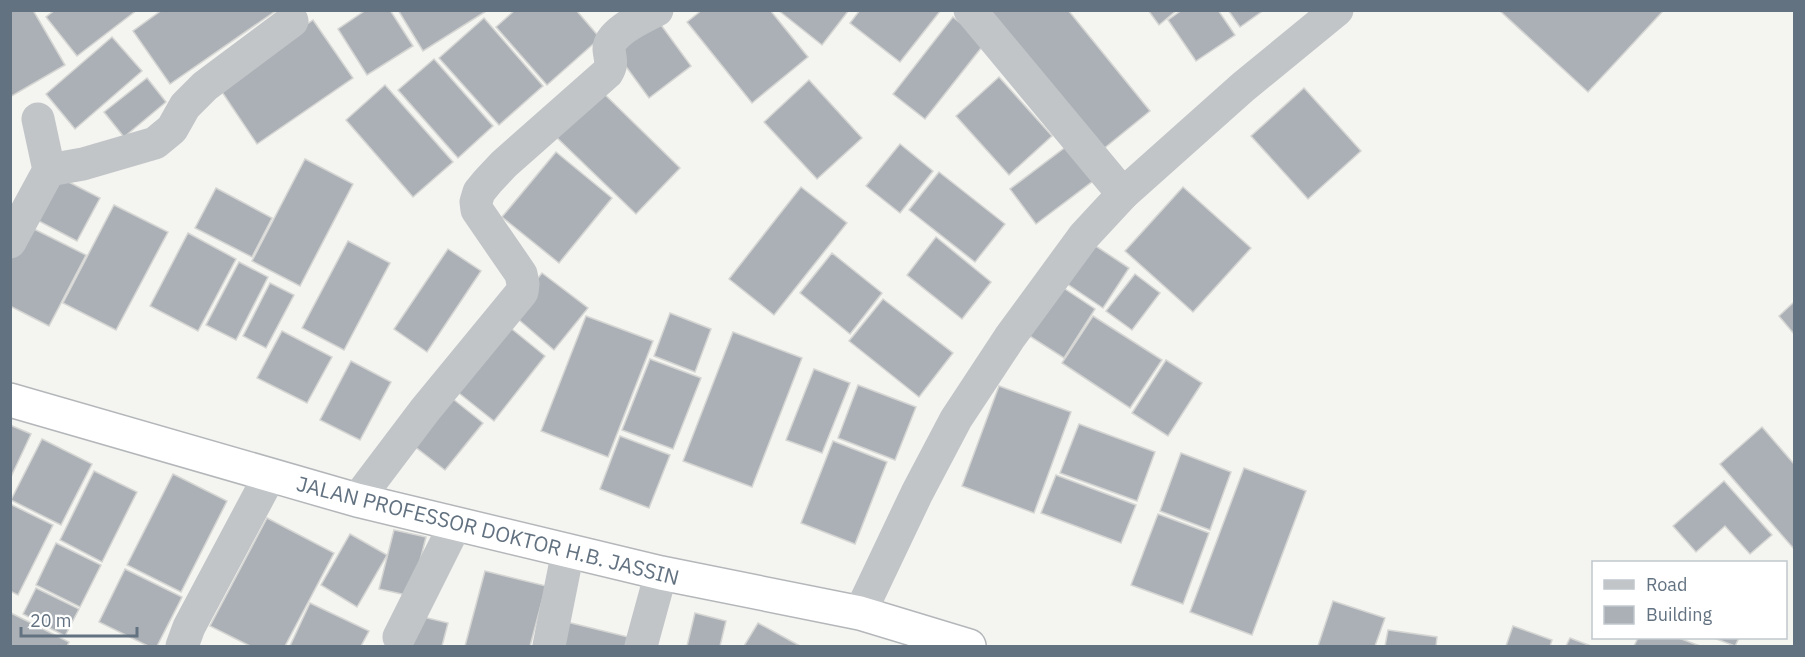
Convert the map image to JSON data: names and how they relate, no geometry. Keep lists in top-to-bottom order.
{
  "streets": {
    "highway": ["JALAN PROFESSOR DOKTOR H.B. JASSIN"]
  },
  "legend": ["Road", "Building"],
  "scale_bar": "20 m"
}
